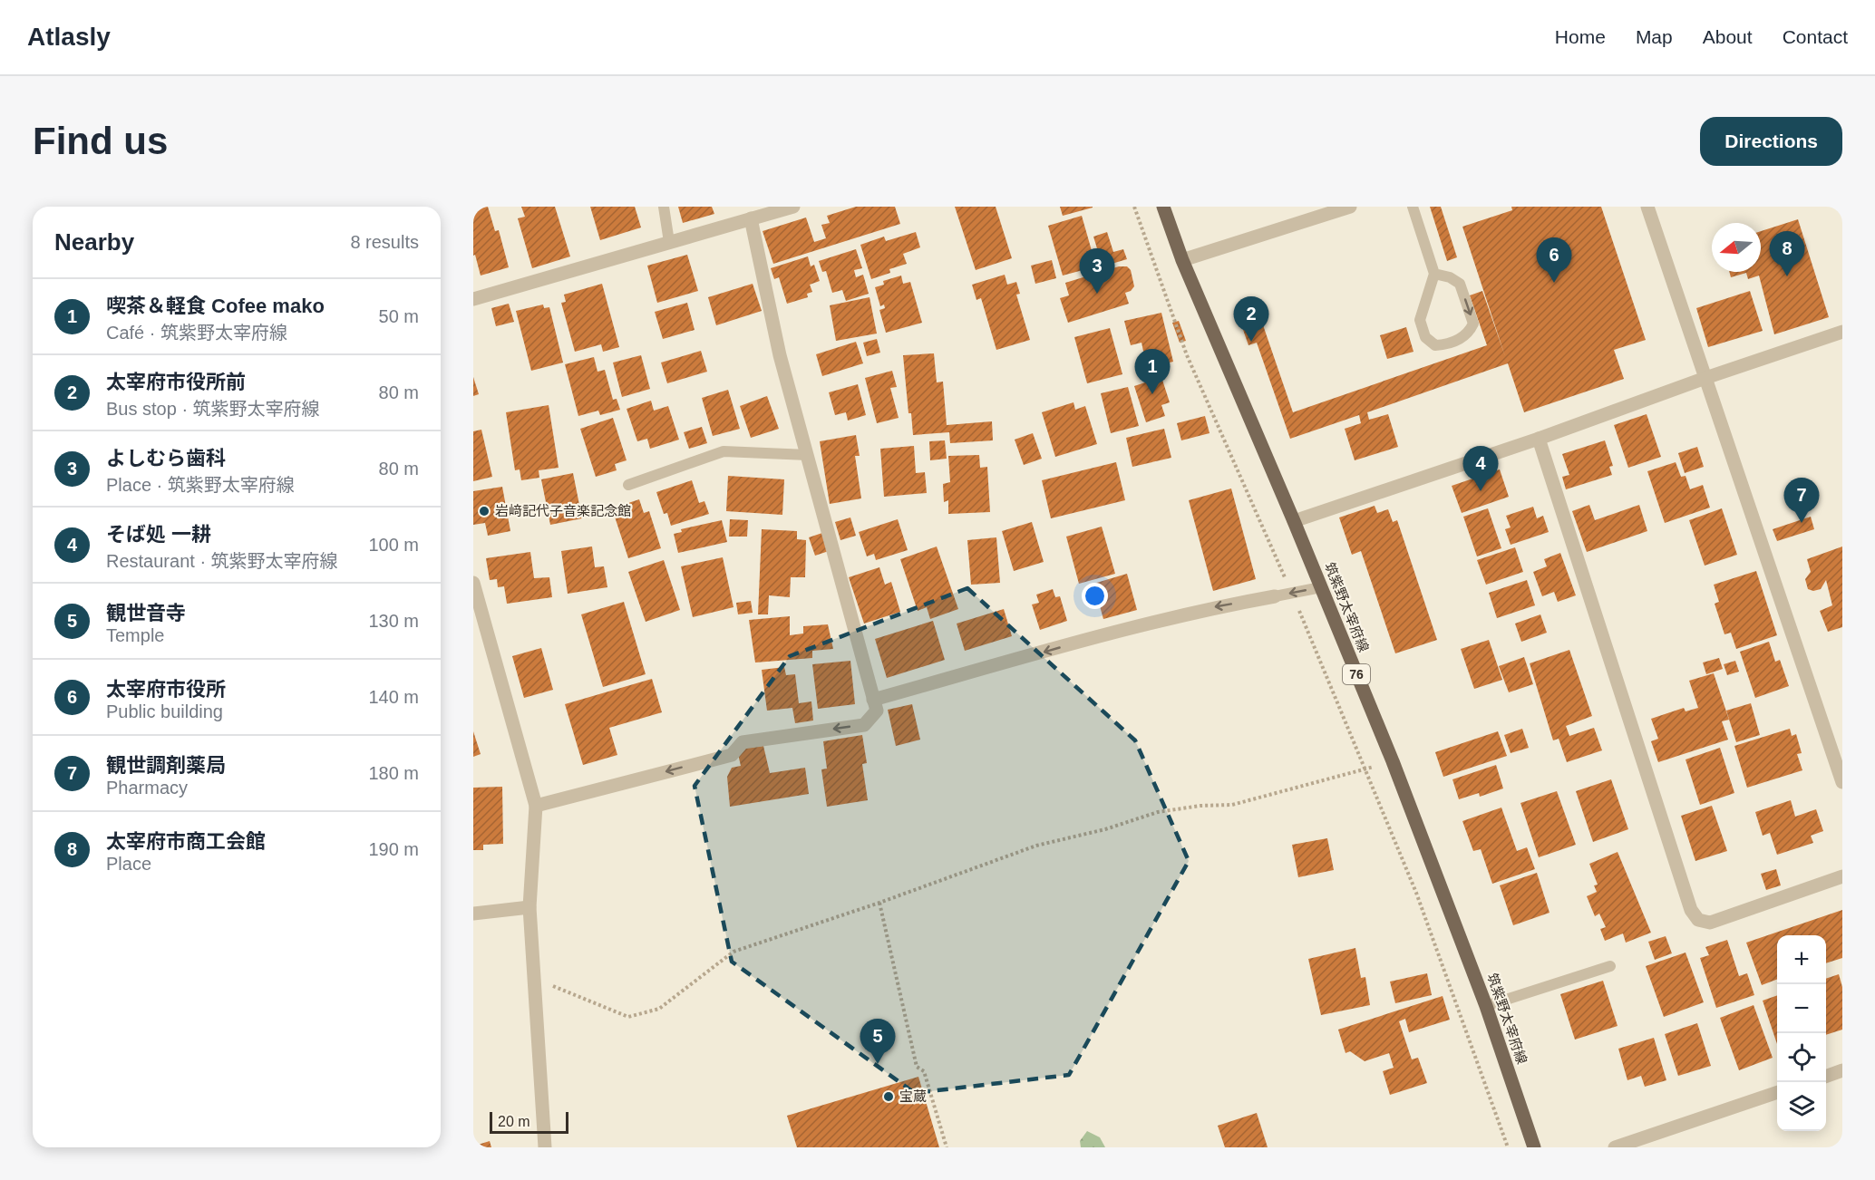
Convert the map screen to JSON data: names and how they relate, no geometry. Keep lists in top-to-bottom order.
{
  "streets": {
    "main road": ["筑紫野太宰府線", "76"]
  },
  "places": ["岩﨑記代子音楽記念館", "宝蔵"],
  "scale_bar": "20 m",
  "north": "left",
  "page": {
    "header": "Atlasly",
    "nav": [
      "Home",
      "Map",
      "About",
      "Contact"
    ],
    "buttons": "Directions",
    "title": "Find us",
    "heading": ["Nearby", "8 results"],
    "pins": [
      "8",
      "6",
      "3",
      "2",
      "1",
      "4",
      "7",
      "5"
    ],
    "list": [
      {
        "mark": "1",
        "name": "喫茶＆軽食 Cofee mako",
        "note": "Café · 筑紫野太宰府線",
        "value": "50 m"
      },
      {
        "mark": "2",
        "name": "太宰府市役所前",
        "note": "Bus stop · 筑紫野太宰府線",
        "value": "80 m"
      },
      {
        "mark": "3",
        "name": "よしむら歯科",
        "note": "Place · 筑紫野太宰府線",
        "value": "80 m"
      },
      {
        "mark": "4",
        "name": "そば処 一耕",
        "note": "Restaurant · 筑紫野太宰府線",
        "value": "100 m"
      },
      {
        "mark": "5",
        "name": "観世音寺",
        "note": "Temple",
        "value": "130 m"
      },
      {
        "mark": "6",
        "name": "太宰府市役所",
        "note": "Public building",
        "value": "140 m"
      },
      {
        "mark": "7",
        "name": "観世調剤薬局",
        "note": "Pharmacy",
        "value": "180 m"
      },
      {
        "mark": "8",
        "name": "太宰府市商工会館",
        "note": "Place",
        "value": "190 m"
      }
    ],
    "map_buttons": ["+", "−"],
    "scale": "20 m"
  }
}
